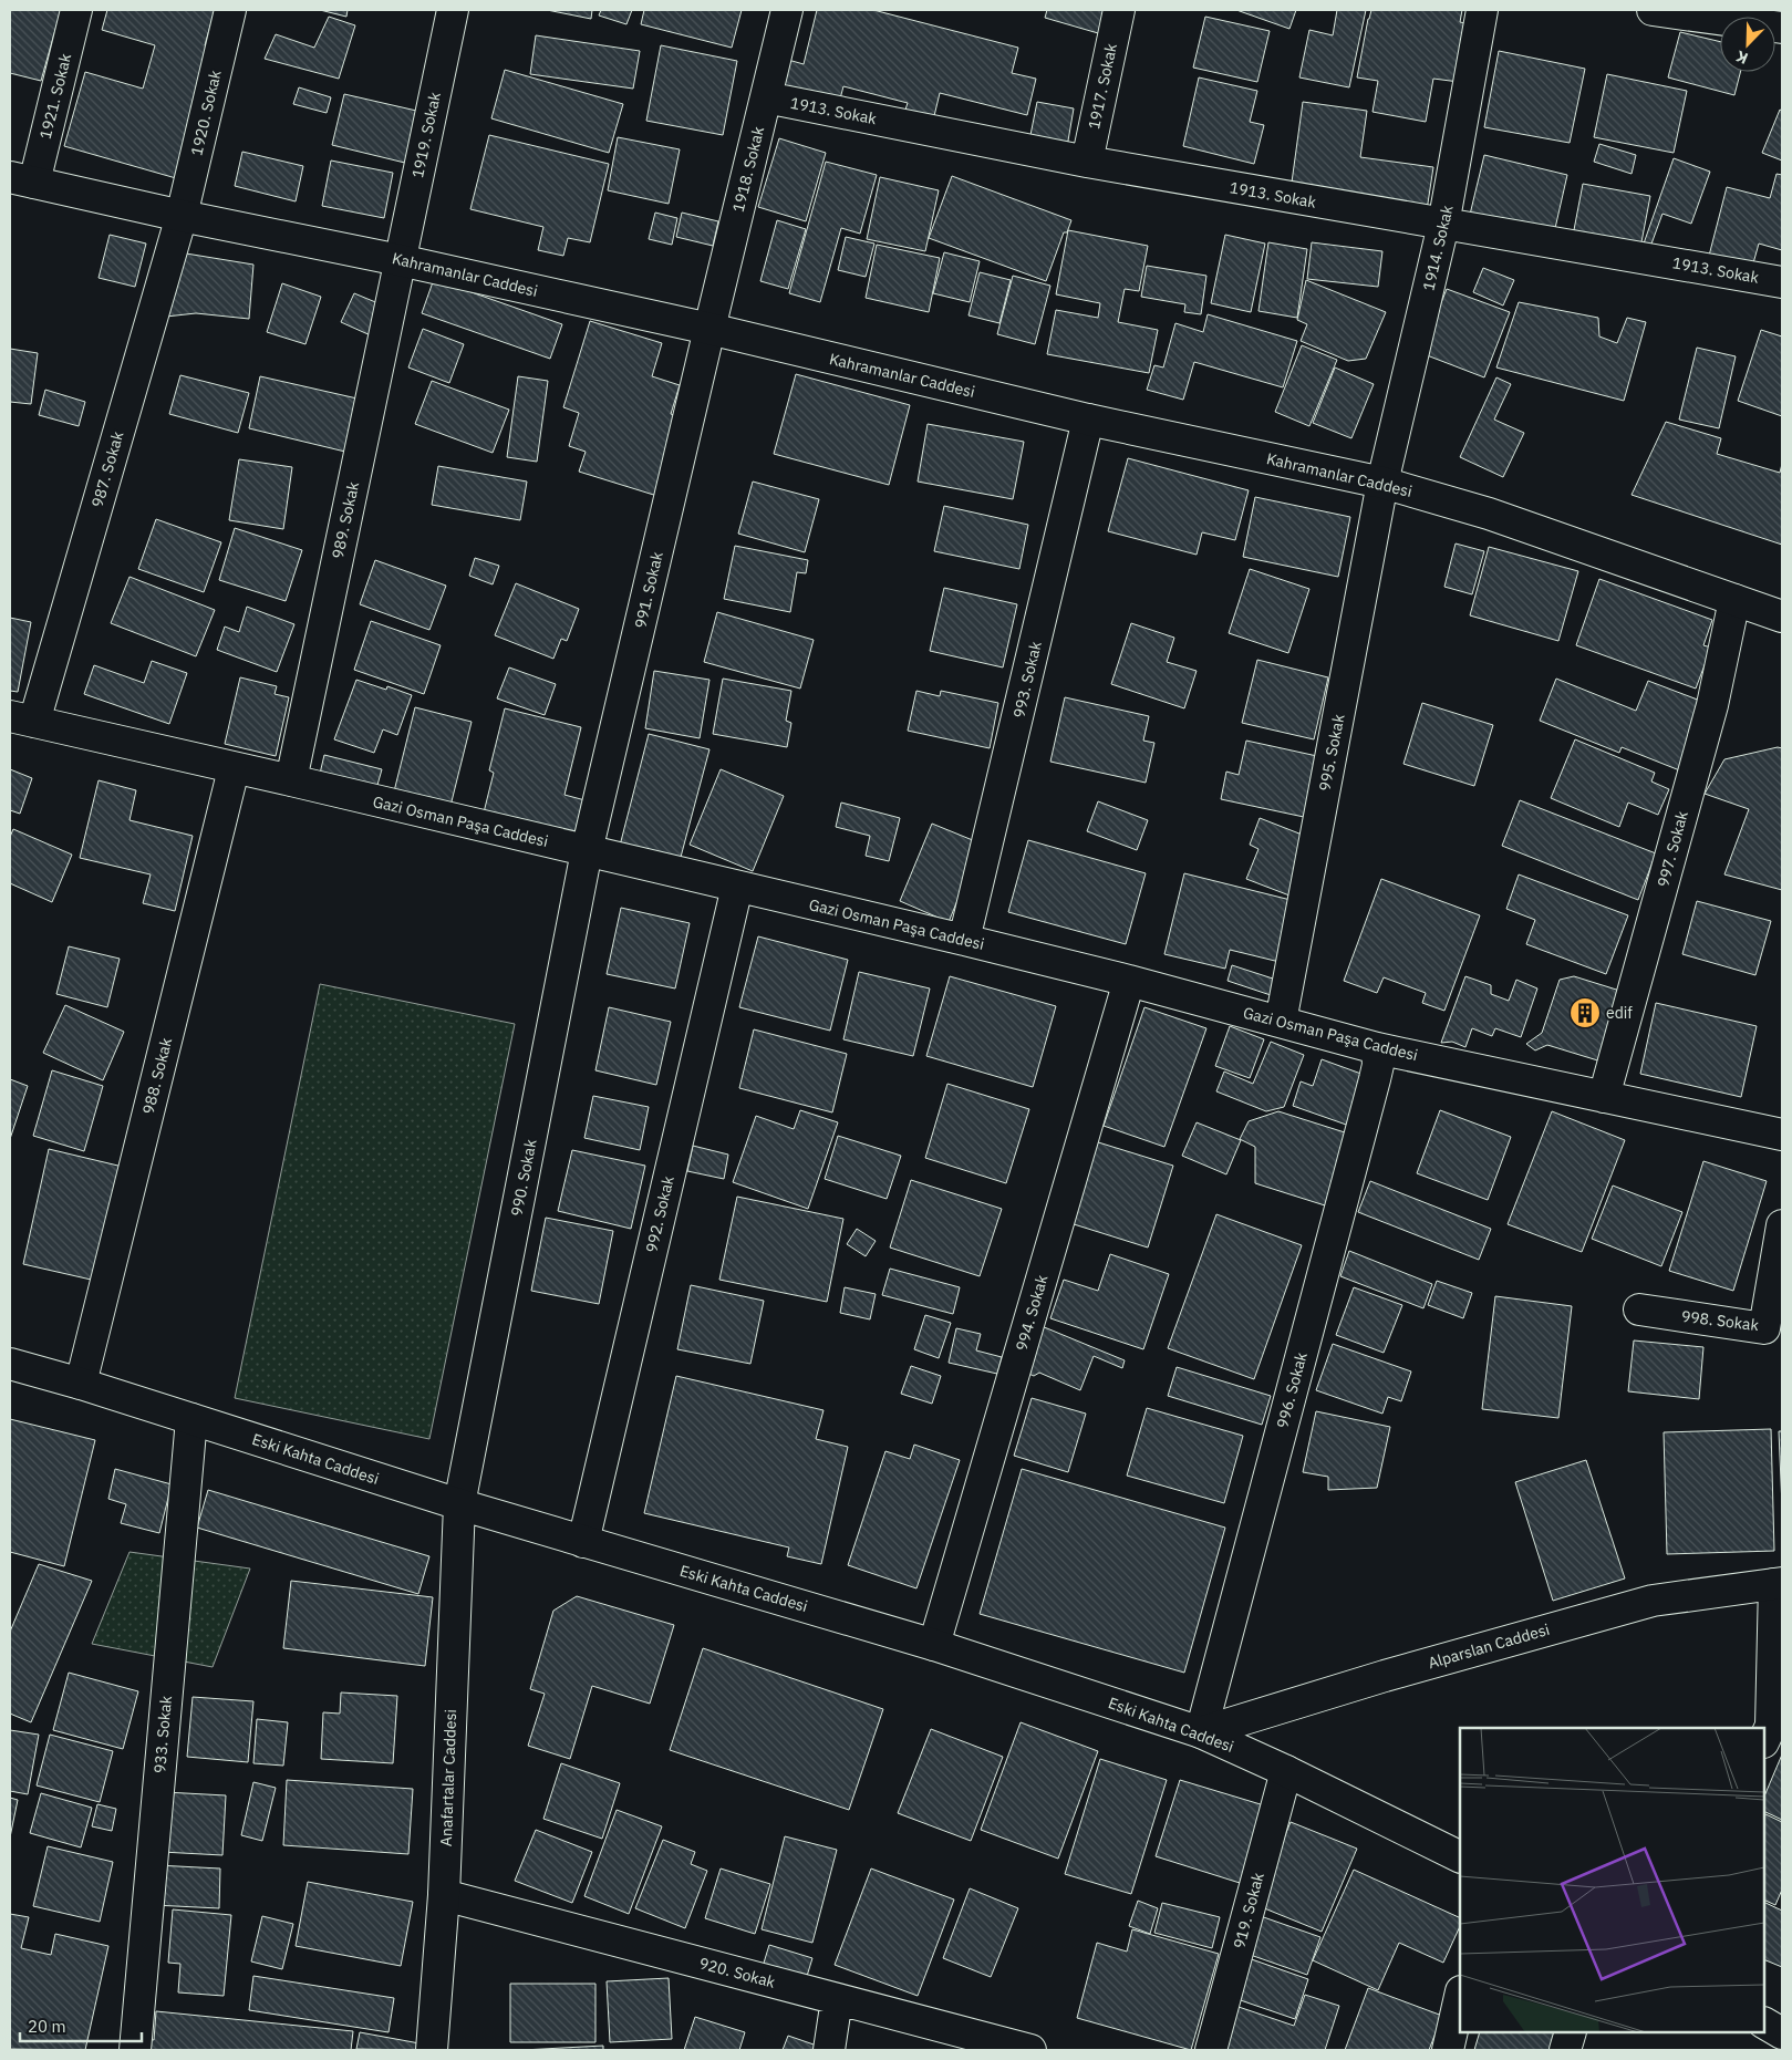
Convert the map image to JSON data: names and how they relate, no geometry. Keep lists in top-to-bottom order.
{
  "streets": {
    "street": [
      "1917. Sokak",
      "1921. Sokak",
      "1913. Sokak",
      "1920. Sokak",
      "1919. Sokak",
      "1918. Sokak",
      "1914. Sokak",
      "Kahramanlar Caddesi",
      "987. Sokak",
      "989. Sokak",
      "991. Sokak",
      "993. Sokak",
      "995. Sokak",
      "Gazi Osman Paşa Caddesi",
      "997. Sokak",
      "988. Sokak",
      "990. Sokak",
      "992. Sokak",
      "994. Sokak",
      "998. Sokak",
      "996. Sokak",
      "Eski Kahta Caddesi",
      "Alparslan Caddesi",
      "933. Sokak",
      "Anafartalar Caddesi",
      "919. Sokak",
      "920. Sokak"
    ]
  },
  "crossings": [
    ["1917. Sokak", "1913. Sokak"],
    ["1921. Sokak", "Kahramanlar Caddesi"],
    ["1913. Sokak", "1918. Sokak"],
    ["1913. Sokak", "1914. Sokak"],
    ["1920. Sokak", "Kahramanlar Caddesi"],
    ["1920. Sokak", "987. Sokak"],
    ["1919. Sokak", "Kahramanlar Caddesi"],
    ["1919. Sokak", "989. Sokak"],
    ["1918. Sokak", "Kahramanlar Caddesi"],
    ["1918. Sokak", "991. Sokak"],
    ["1914. Sokak", "Kahramanlar Caddesi"],
    ["1914. Sokak", "995. Sokak"],
    ["Kahramanlar Caddesi", "987. Sokak"],
    ["Kahramanlar Caddesi", "989. Sokak"],
    ["Kahramanlar Caddesi", "991. Sokak"],
    ["Kahramanlar Caddesi", "993. Sokak"],
    ["Kahramanlar Caddesi", "995. Sokak"],
    ["Kahramanlar Caddesi", "997. Sokak"],
    ["987. Sokak", "Gazi Osman Paşa Caddesi"],
    ["989. Sokak", "Gazi Osman Paşa Caddesi"],
    ["991. Sokak", "Gazi Osman Paşa Caddesi"],
    ["991. Sokak", "990. Sokak"],
    ["993. Sokak", "Gazi Osman Paşa Caddesi"],
    ["995. Sokak", "Gazi Osman Paşa Caddesi"],
    ["Gazi Osman Paşa Caddesi", "997. Sokak"],
    ["Gazi Osman Paşa Caddesi", "988. Sokak"],
    ["Gazi Osman Paşa Caddesi", "990. Sokak"],
    ["Gazi Osman Paşa Caddesi", "992. Sokak"],
    ["Gazi Osman Paşa Caddesi", "994. Sokak"],
    ["Gazi Osman Paşa Caddesi", "996. Sokak"],
    ["988. Sokak", "Eski Kahta Caddesi"],
    ["990. Sokak", "Eski Kahta Caddesi"],
    ["990. Sokak", "Anafartalar Caddesi"],
    ["992. Sokak", "Eski Kahta Caddesi"],
    ["994. Sokak", "Eski Kahta Caddesi"],
    ["996. Sokak", "Eski Kahta Caddesi"],
    ["996. Sokak", "Alparslan Caddesi"],
    ["Eski Kahta Caddesi", "Alparslan Caddesi"],
    ["Eski Kahta Caddesi", "933. Sokak"],
    ["Eski Kahta Caddesi", "Anafartalar Caddesi"],
    ["Eski Kahta Caddesi", "919. Sokak"],
    ["Anafartalar Caddesi", "920. Sokak"]
  ],
  "places": {
    "building": ["edif"]
  },
  "scale_bar": "20 m",
  "north": "bottom left"
}
